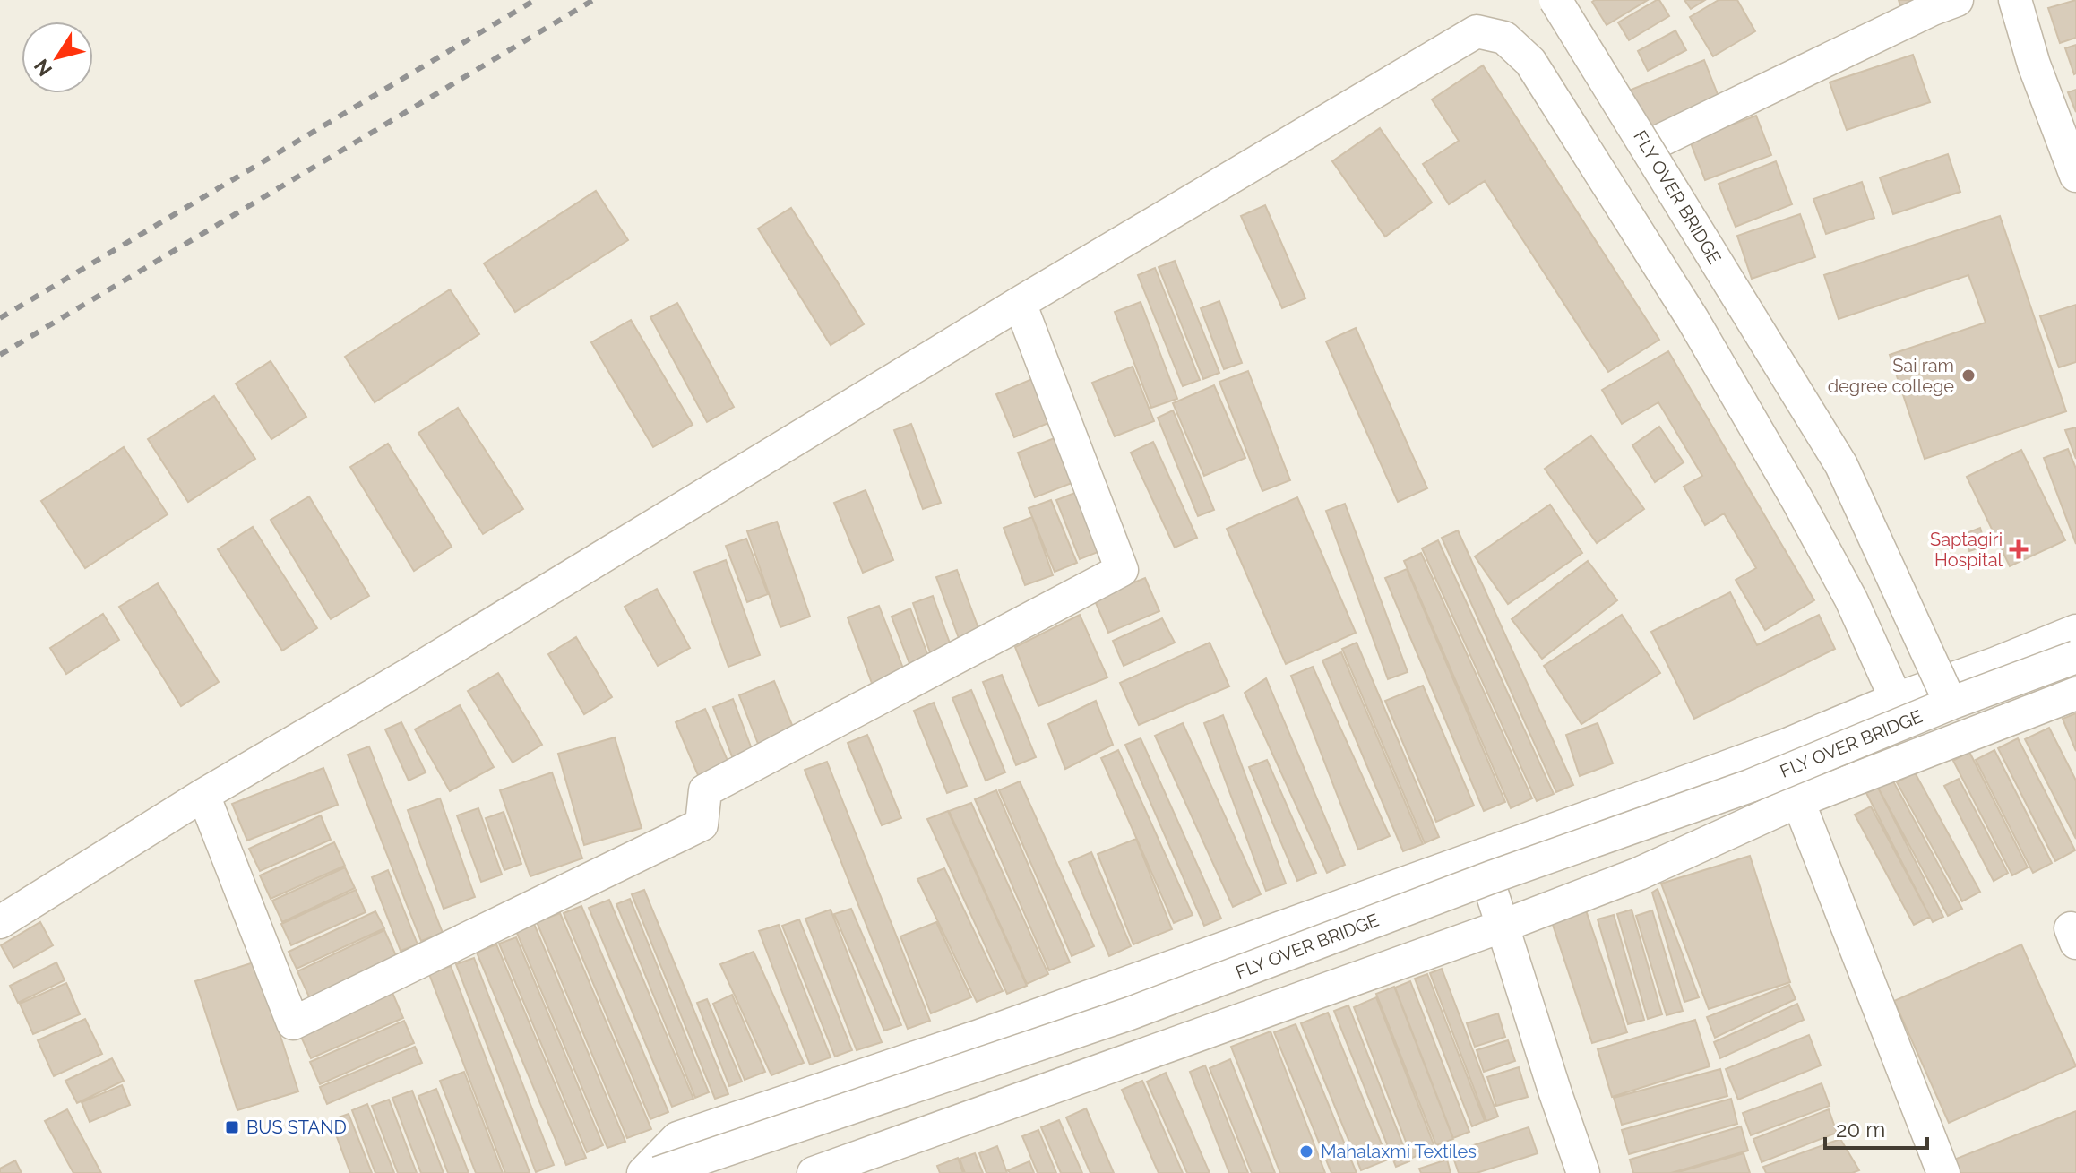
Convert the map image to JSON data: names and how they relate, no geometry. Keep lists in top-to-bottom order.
{
  "streets": {
    "street": ["FLY OVER BRIDGE"]
  },
  "places": {
    "other": ["Sai ram degree college", "Mahalaxmi Textiles"],
    "health": ["Saptagiri Hospital"],
    "transit": ["BUS STAND"]
  },
  "scale_bar": "20 m",
  "north": "bottom left"
}
